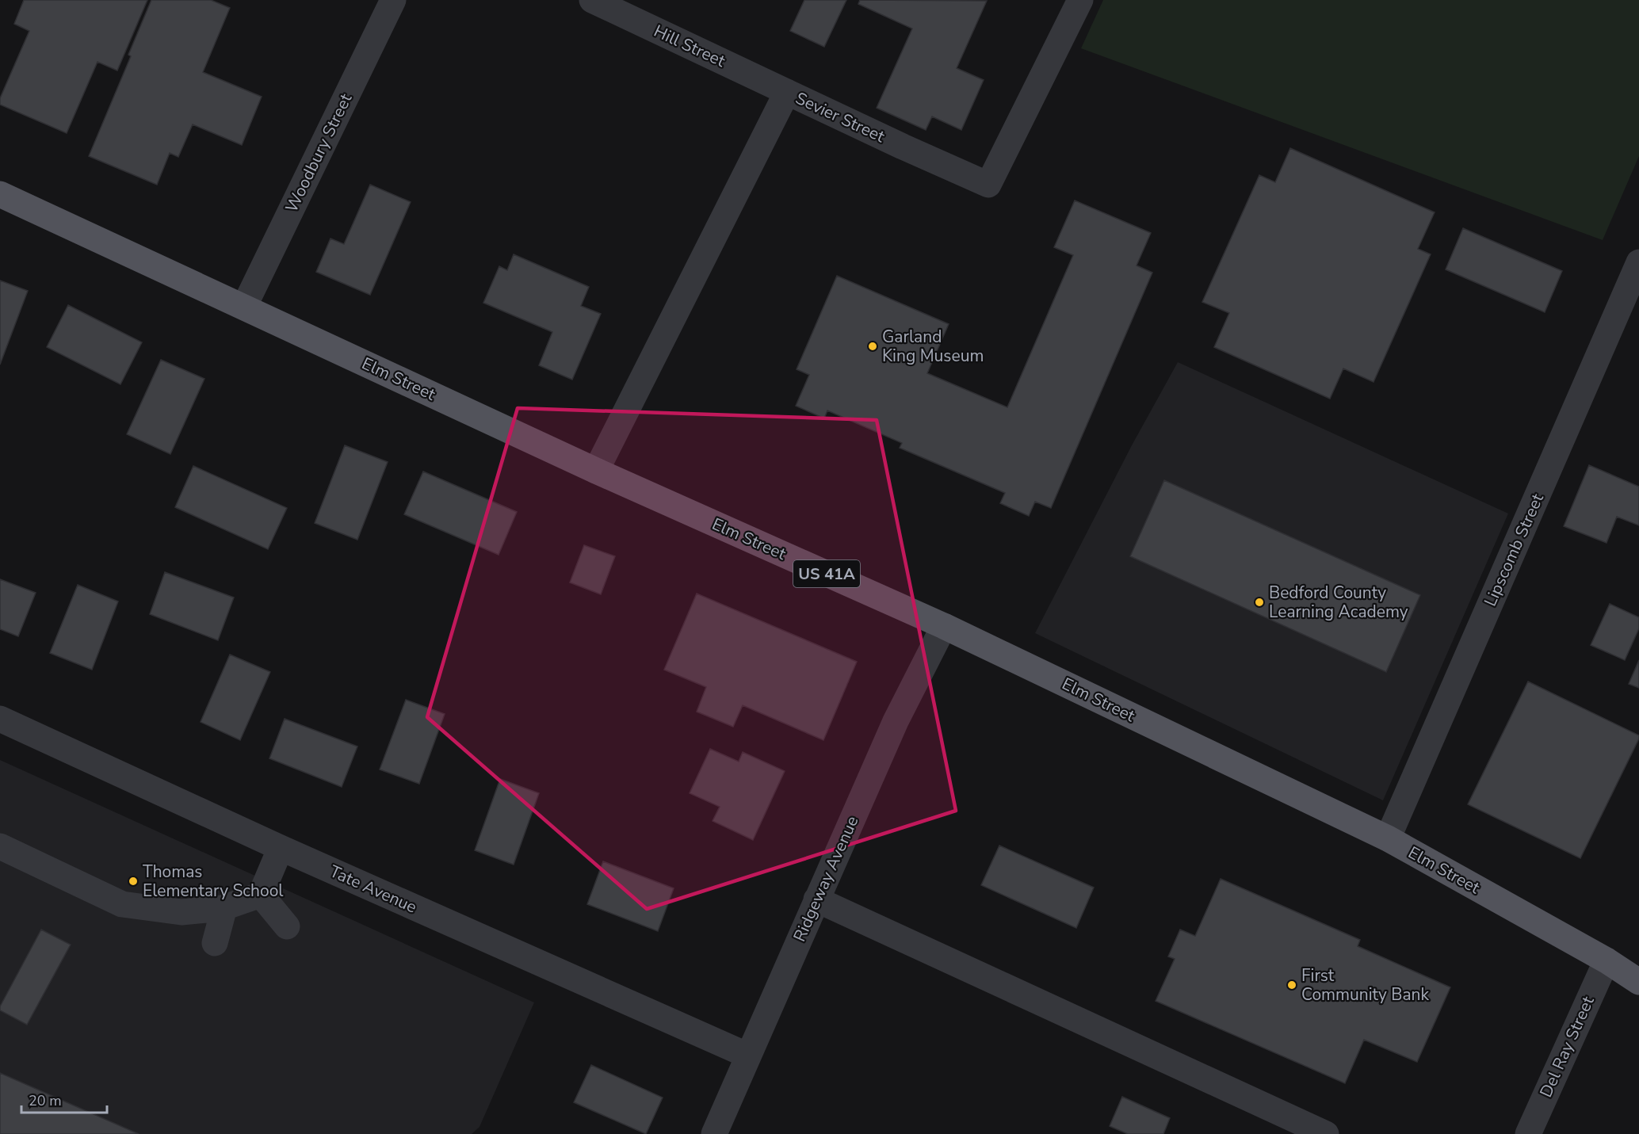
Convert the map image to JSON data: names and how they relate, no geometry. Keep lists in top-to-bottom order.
{
  "streets": {
    "main road": ["Elm Street", "US 41A"],
    "street": [
      "Hill Street",
      "Sevier Street",
      "Woodbury Street",
      "Lipscomb Street",
      "Ridgeway Avenue",
      "Tate Avenue",
      "Del Ray Street"
    ]
  },
  "crossings": [
    ["Hill Street", "Sevier Street"],
    ["Sevier Street", "Elm Street"],
    ["Woodbury Street", "Elm Street"],
    ["Elm Street", "Lipscomb Street"],
    ["Elm Street", "Ridgeway Avenue"],
    ["Elm Street", "Del Ray Street"],
    ["Ridgeway Avenue", "Tate Avenue"]
  ],
  "places": [
    "Garland King Museum",
    "Bedford County Learning Academy",
    "Thomas Elementary School",
    "First Community Bank"
  ],
  "scale_bar": "20 m"
}
